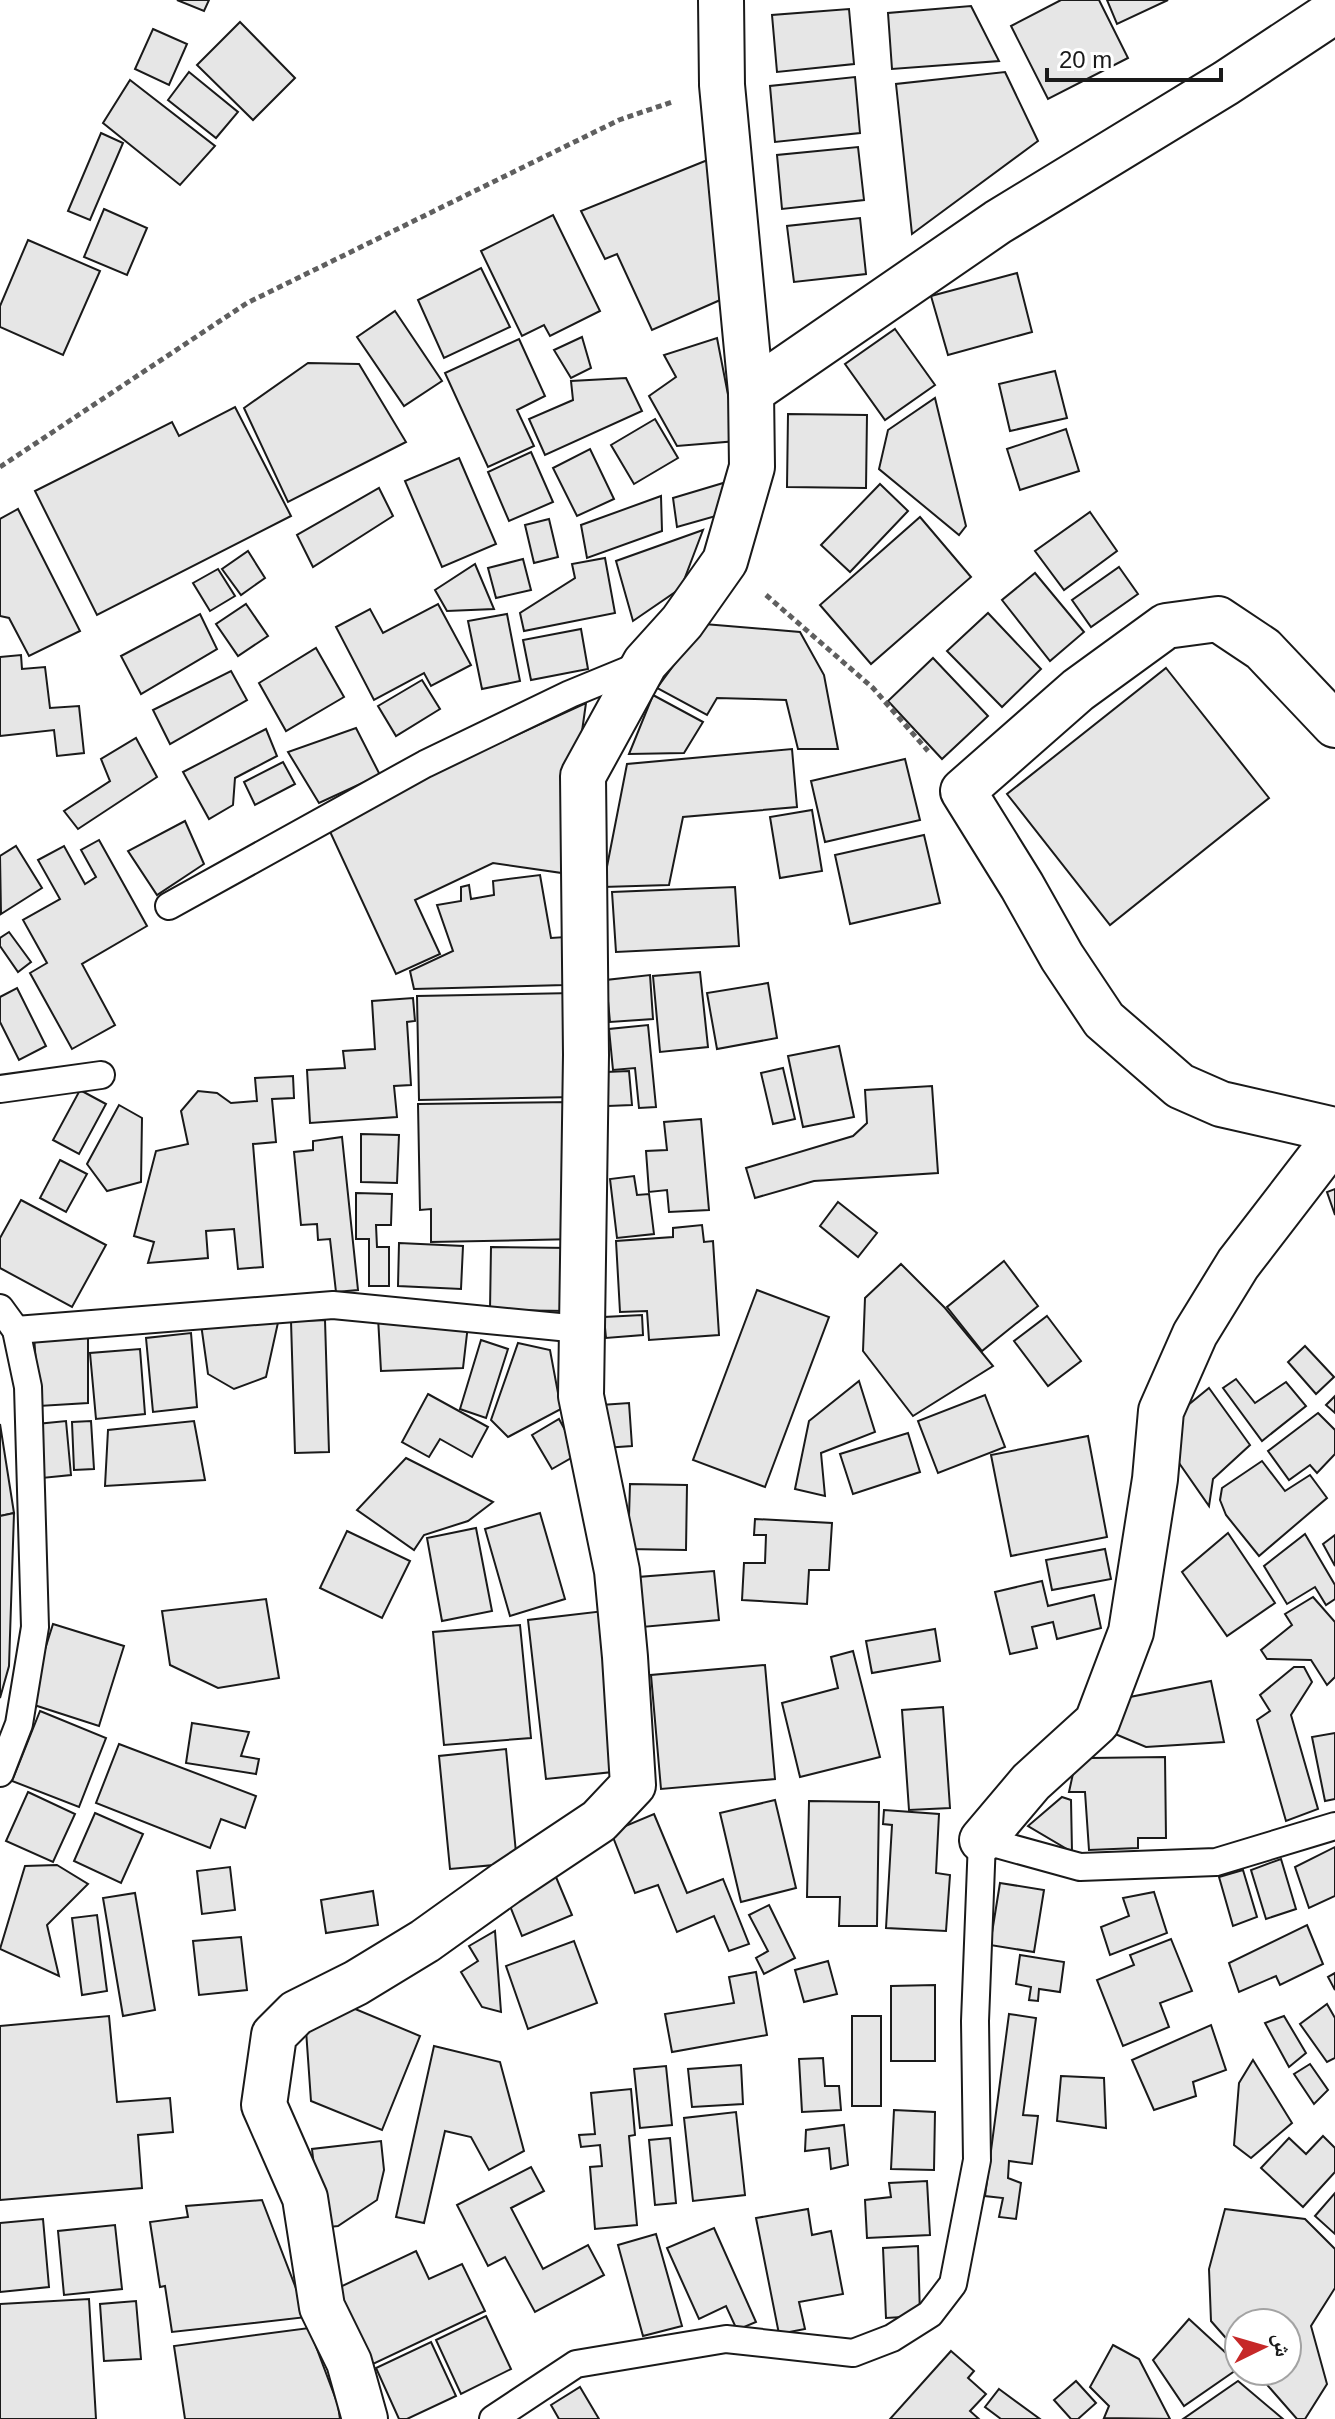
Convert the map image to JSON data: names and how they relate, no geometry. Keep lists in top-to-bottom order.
{
  "scale_bar": "20 m",
  "north": "right"
}
